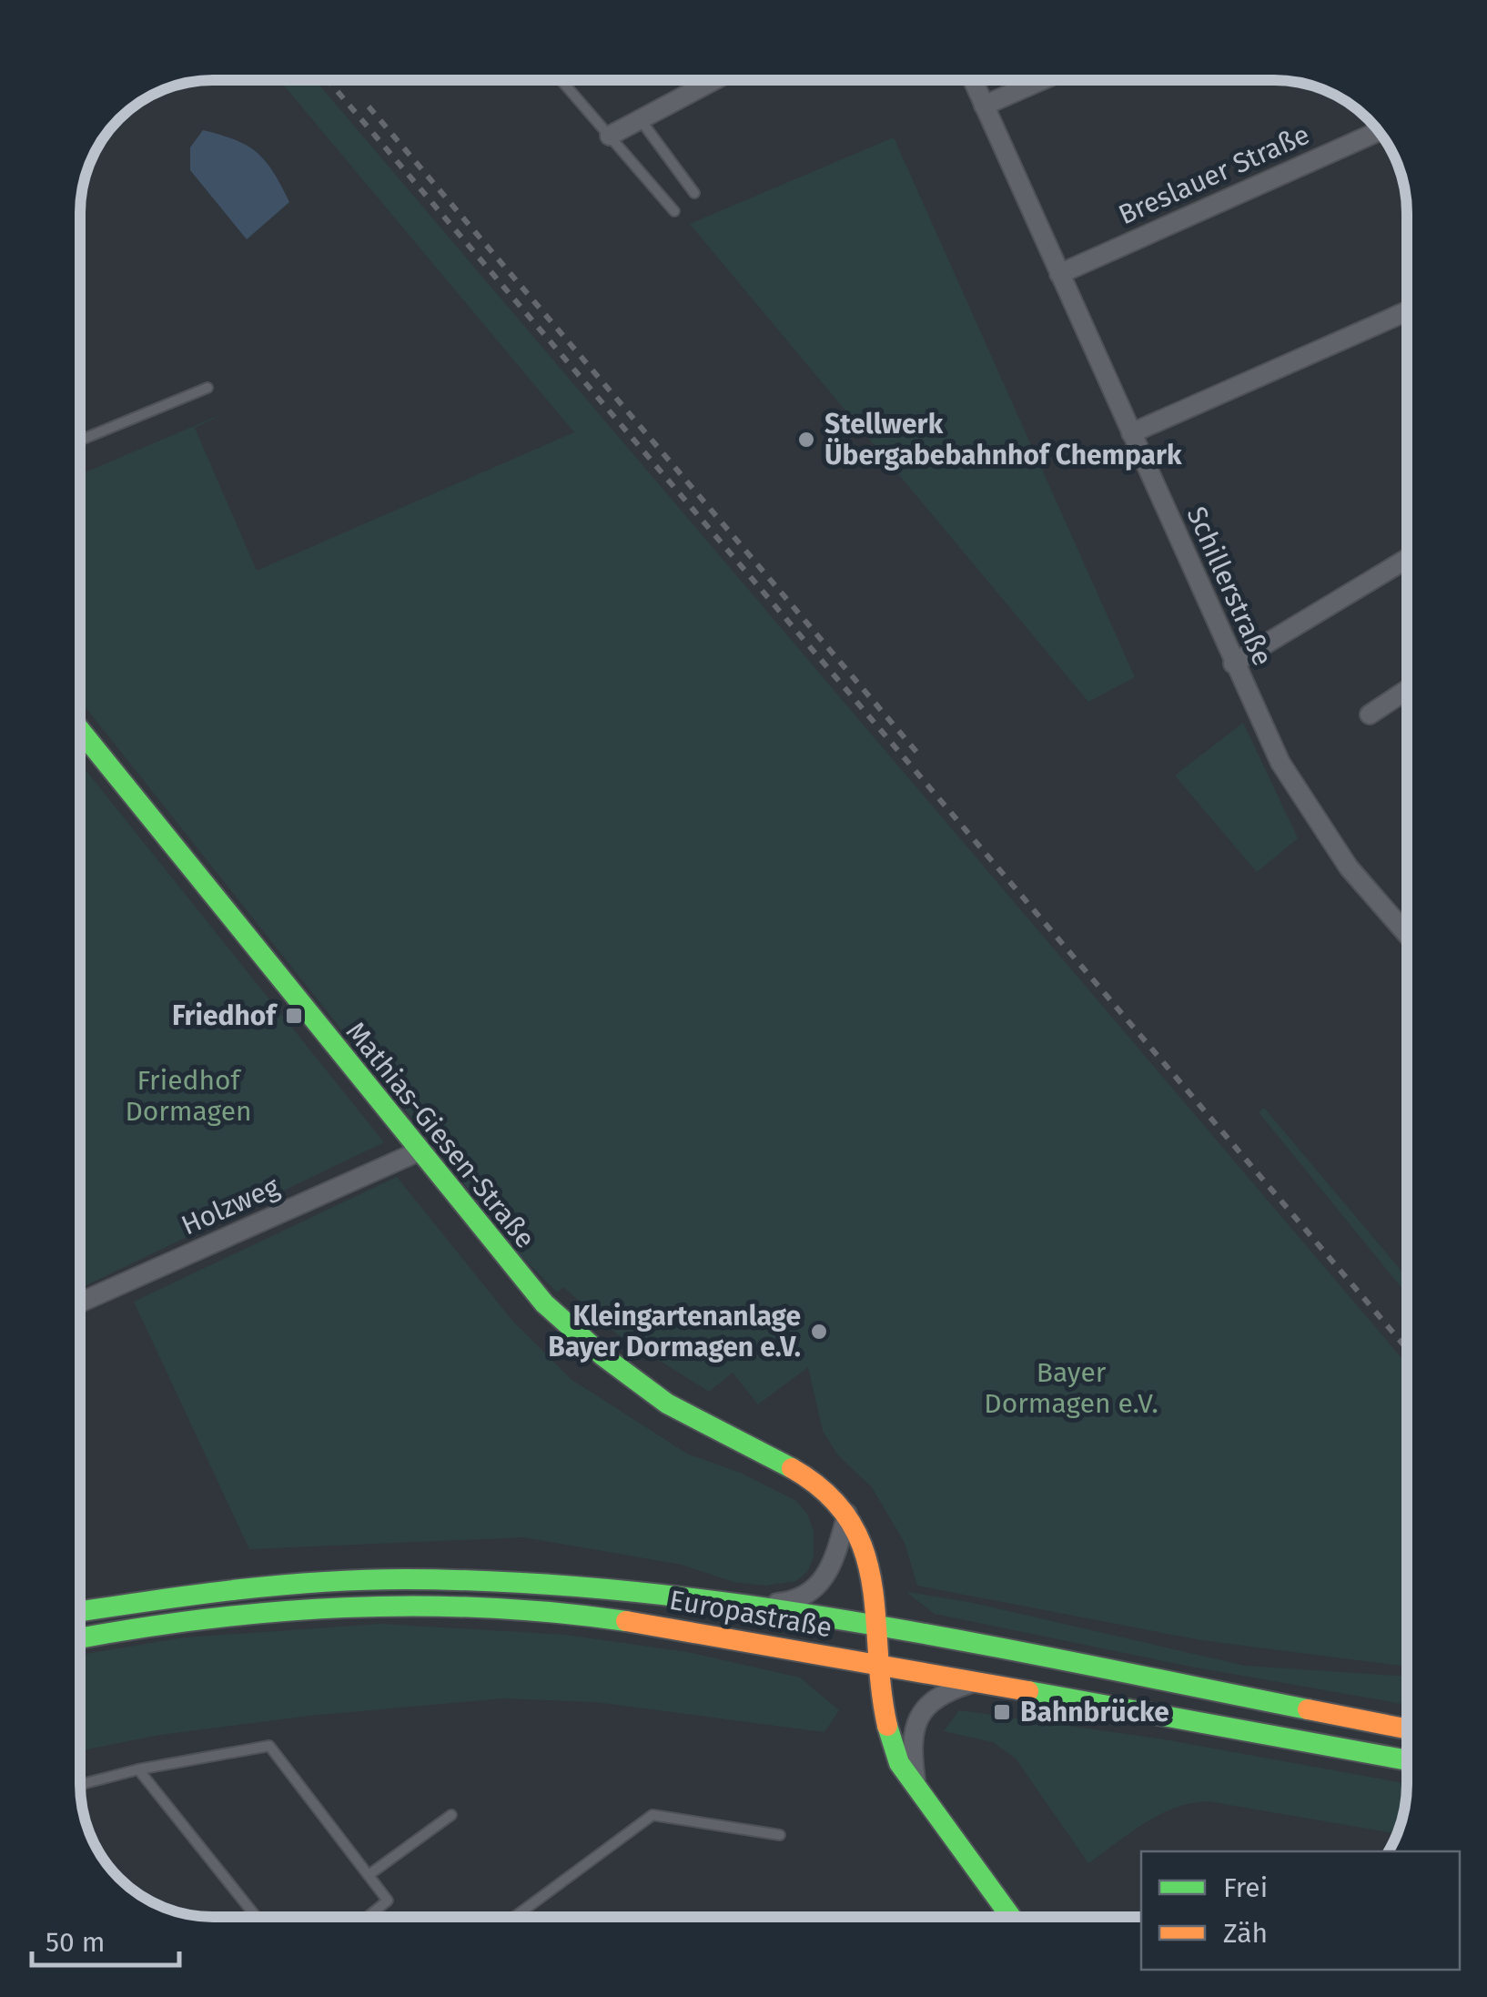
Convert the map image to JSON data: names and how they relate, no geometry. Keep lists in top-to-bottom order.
{
  "streets": {
    "main road": ["Mathias-Giesen-Straße", "Europastraße"],
    "street": ["Breslauer Straße", "Schillerstraße", "Holzweg"]
  },
  "crossings": [
    ["Breslauer Straße", "Schillerstraße"],
    ["Mathias-Giesen-Straße", "Holzweg"],
    ["Mathias-Giesen-Straße", "Europastraße"]
  ],
  "parks": ["Friedhof Dormagen", "Bayer Dormagen e.V."],
  "places": {
    "other": ["Stellwerk Übergabebahnhof Chempark", "Kleingartenanlage Bayer Dormagen e.V."],
    "transit": ["Friedhof", "Bahnbrücke"]
  },
  "legend": ["Frei", "Zäh"],
  "scale_bar": "50 m"
}
